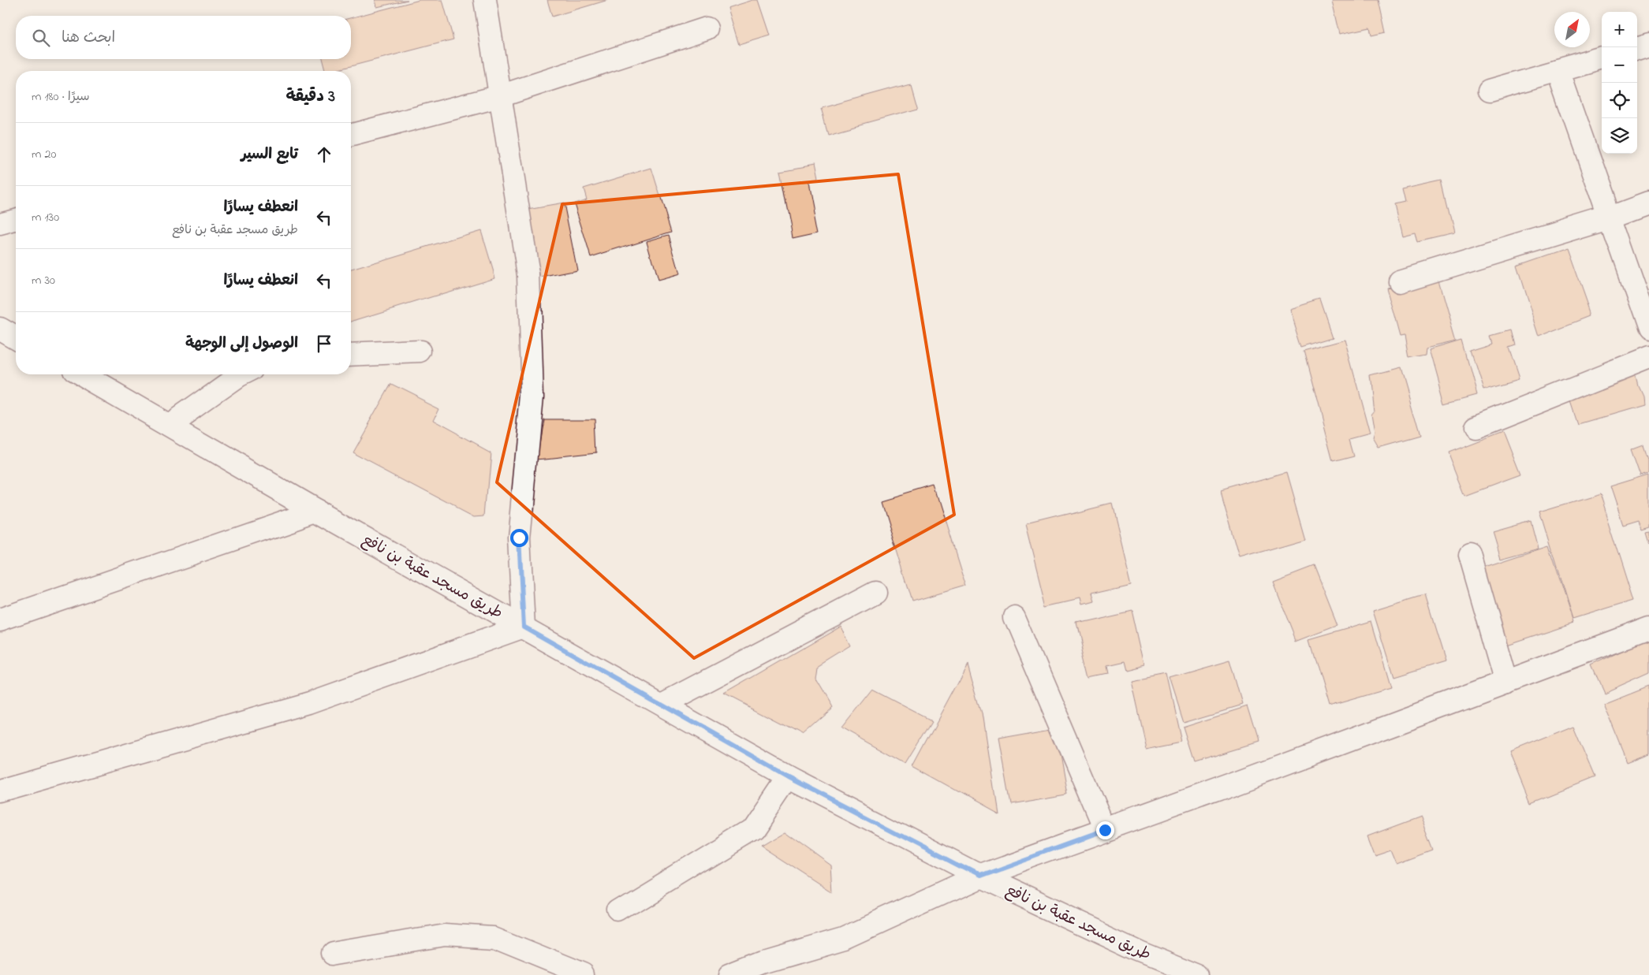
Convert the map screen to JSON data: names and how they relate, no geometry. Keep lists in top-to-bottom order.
{
  "streets": {
    "street": ["طريق مسجد عقبة بن نافع"]
  },
  "north": "top right",
  "page": {
    "map_buttons": ["+", "−"],
    "search": "ابحث هنا",
    "heading": ["3 دقيقة", "سيرًا · 180 m"],
    "list": [
      ["تابع السير", "20 m"],
      ["انعطف يسارًا", "طريق مسجد عقبة بن نافع", "130 m"],
      ["انعطف يسارًا", "30 m"],
      "الوصول إلى الوجهة"
    ]
  }
}
